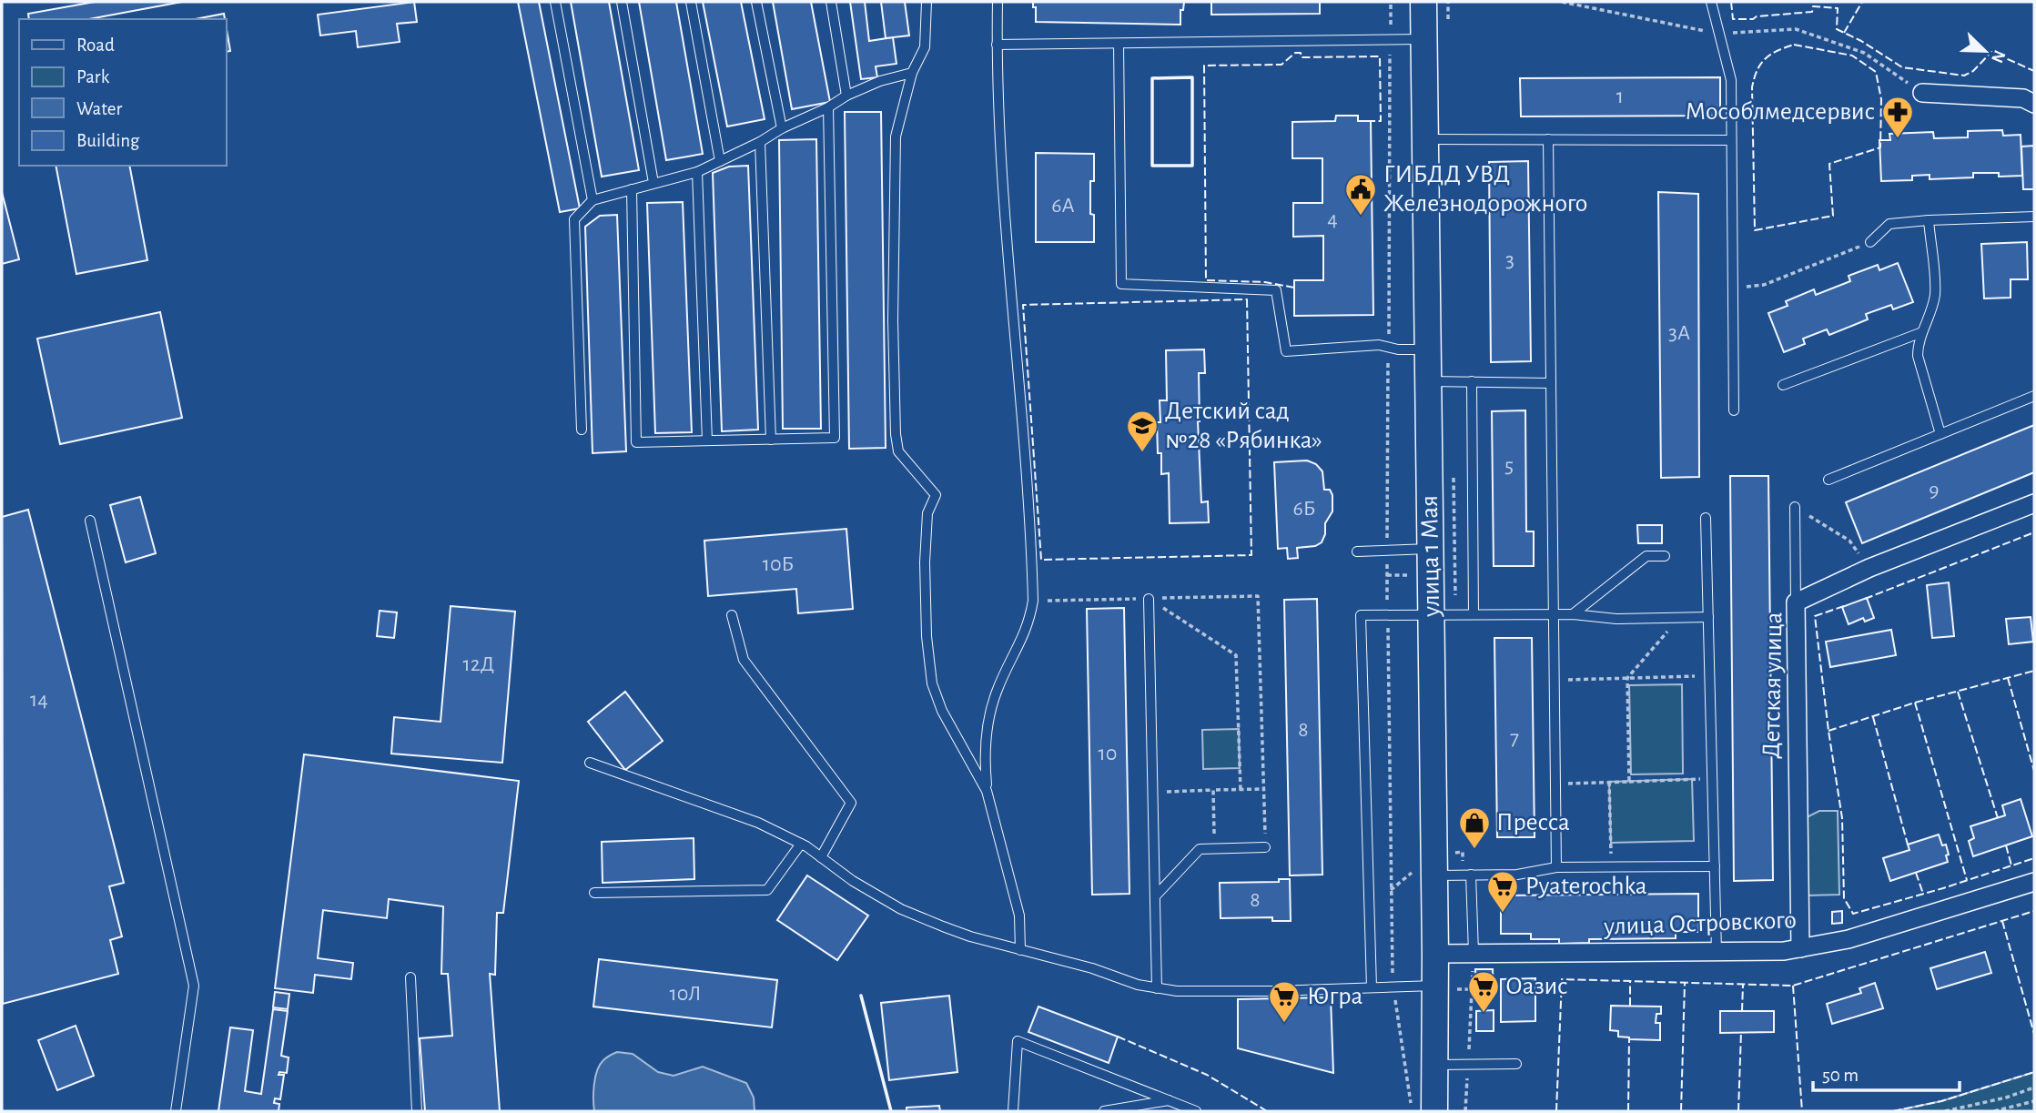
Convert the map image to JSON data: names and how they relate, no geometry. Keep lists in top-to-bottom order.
{
  "streets": {
    "street": ["улица 1 Мая", "Детская улица", "улица Островского"]
  },
  "crossings": [
    ["улица 1 Мая", "улица Островского"],
    ["Детская улица", "улица Островского"]
  ],
  "places": {
    "pharmacy": ["Мособлмедсервис"],
    "public building": ["ГИБДД УВД Железнодорожного"],
    "school or university": ["Детский сад №28 «Рябинка»"],
    "shop": ["Пресса"],
    "supermarket": ["Pyaterochka", "Оазис", "Югра"]
  },
  "house_numbers": [
    "1",
    "6А",
    "4",
    "3",
    "3А",
    "5",
    "9",
    "6Б",
    "10Б",
    "12Д",
    "14",
    "8",
    "7",
    "10",
    "8",
    "10Л"
  ],
  "legend": [
    "Road",
    "Park",
    "Water",
    "Building"
  ],
  "scale_bar": "50 m",
  "north": "bottom right"
}
